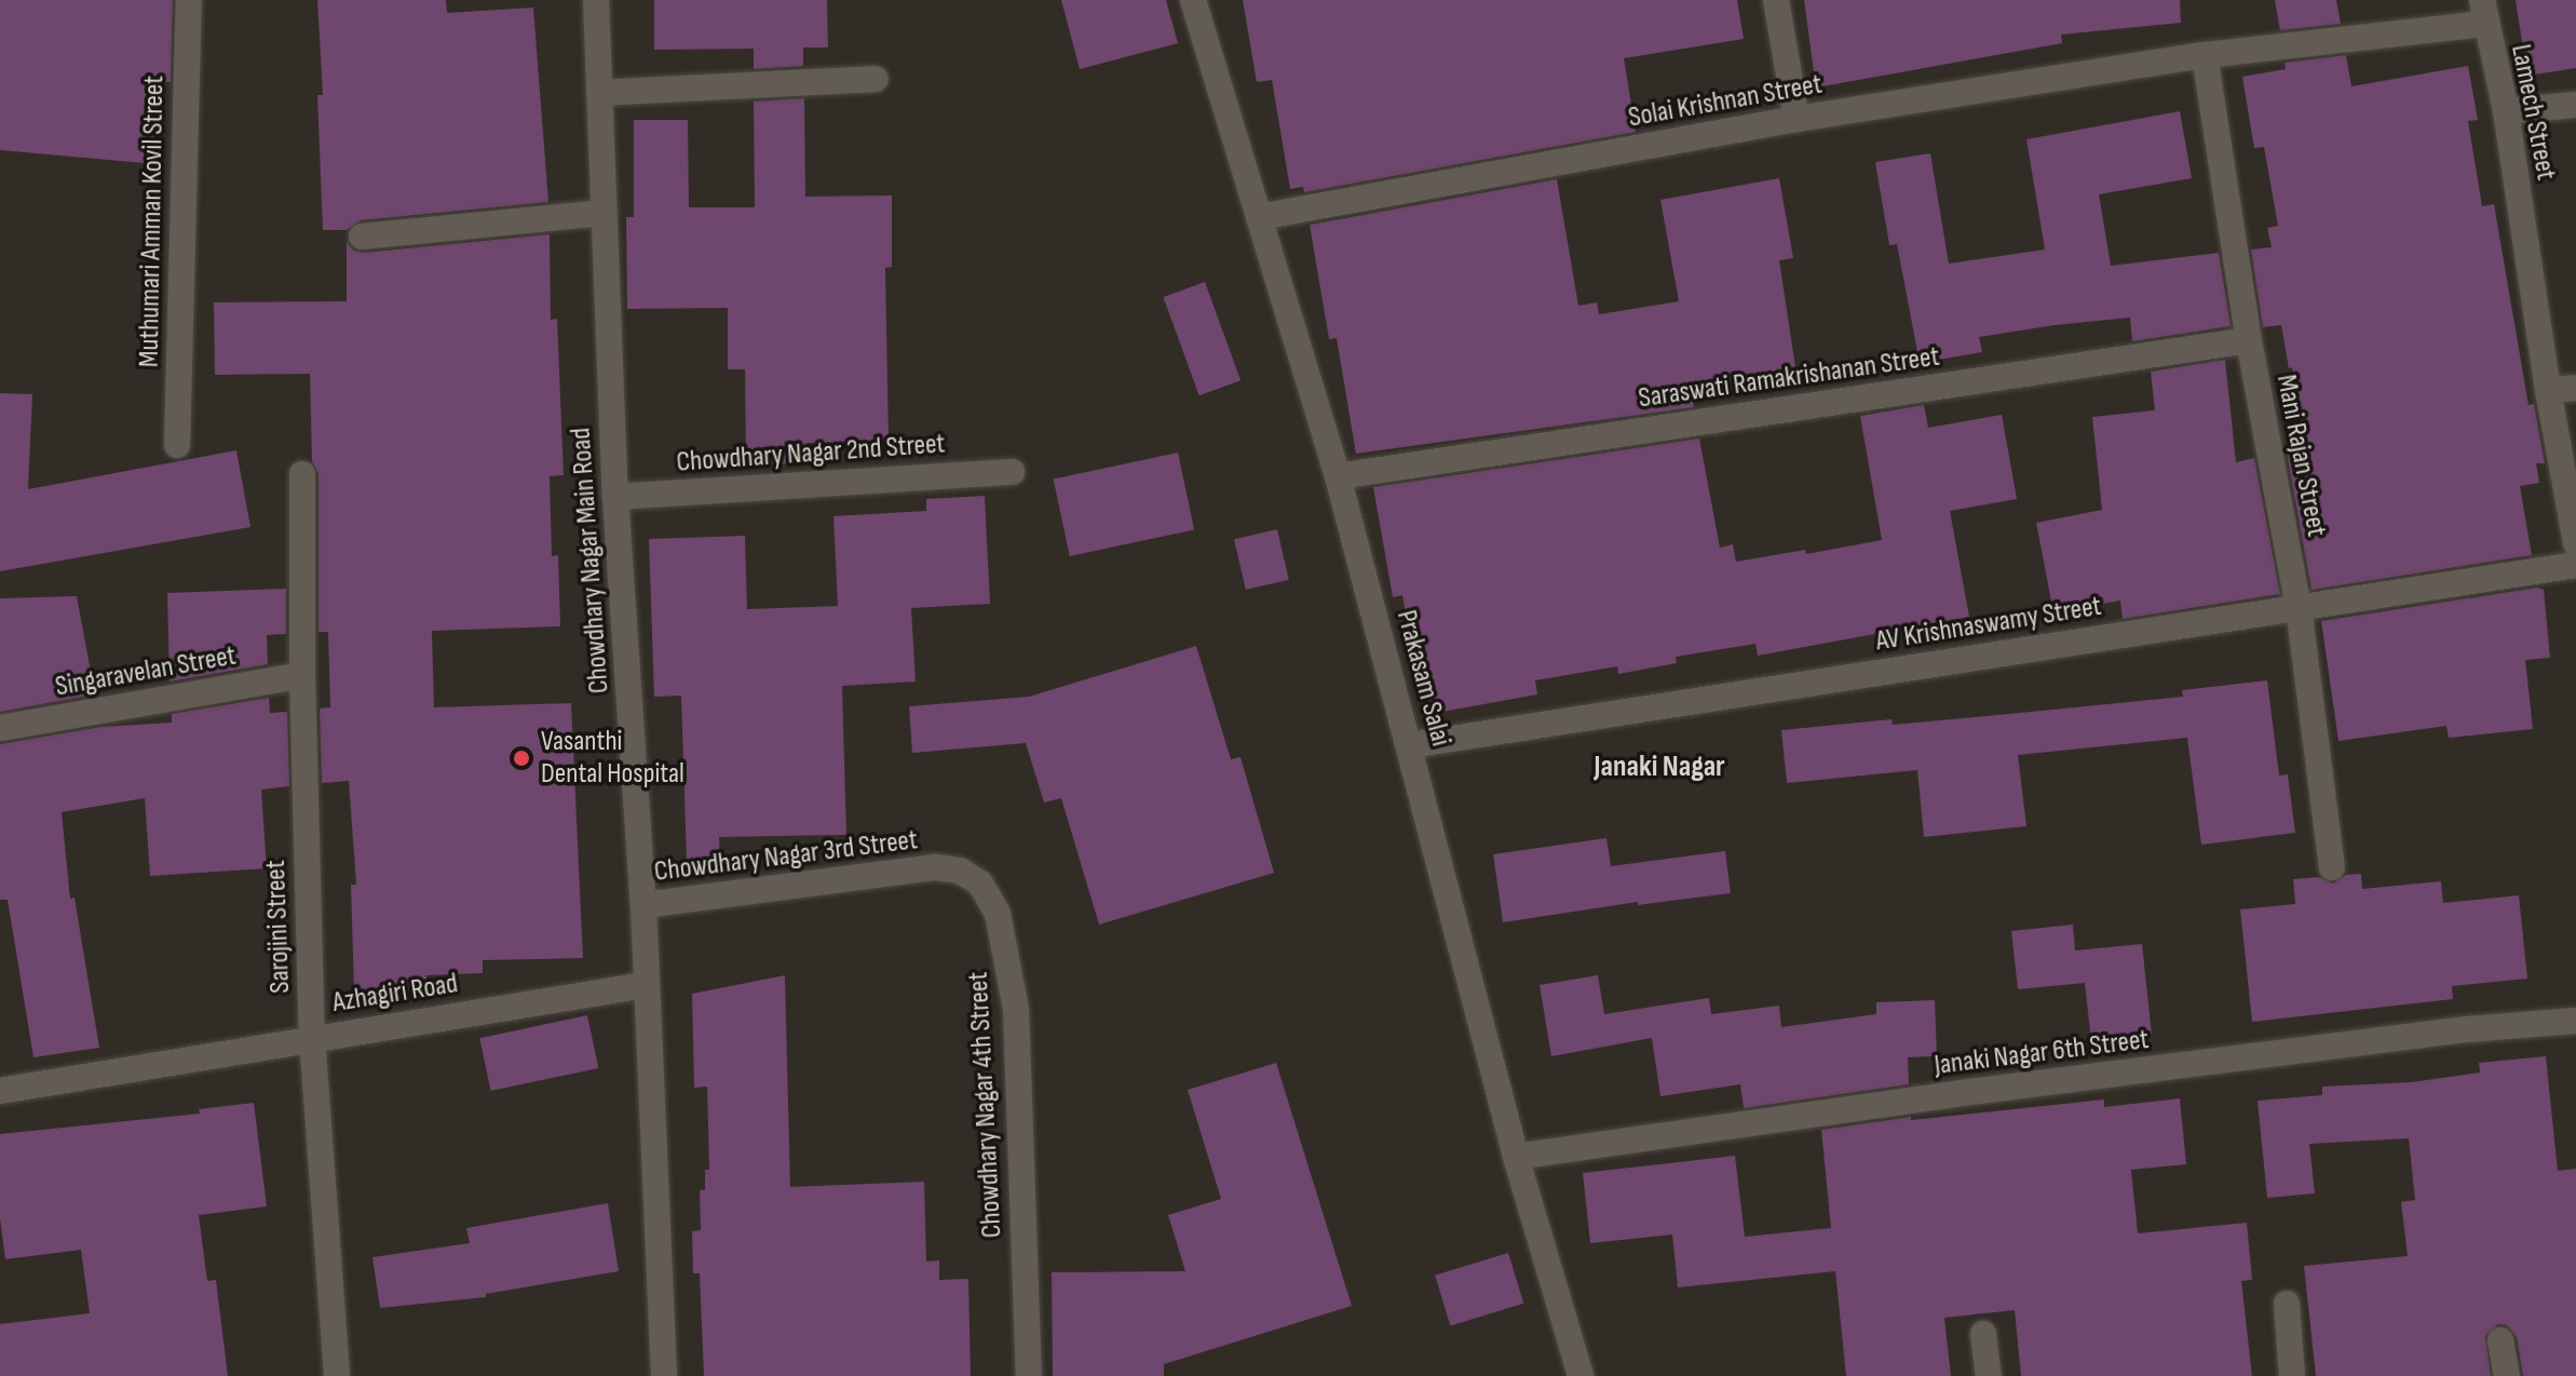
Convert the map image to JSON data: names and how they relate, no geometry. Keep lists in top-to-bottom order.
{
  "streets": {
    "street": [
      "Solai Krishnan Street",
      "Lamech Street",
      "Muthumari Amman Kovil Street",
      "Saraswati Ramakrishanan Street",
      "Chowdhary Nagar 2nd Street",
      "Mani Rajan Street",
      "Chowdhary Nagar Main Road",
      "AV Krishnaswamy Street",
      "Singaravelan Street",
      "Prakasam Salai",
      "Chowdhary Nagar 3rd Street",
      "Sarojini Street",
      "Azhagiri Road",
      "Janaki Nagar 6th Street",
      "Chowdhary Nagar 4th Street"
    ]
  },
  "crossings": [
    ["Solai Krishnan Street", "Lamech Street"],
    ["Solai Krishnan Street", "Mani Rajan Street"],
    ["Solai Krishnan Street", "Prakasam Salai"],
    ["Saraswati Ramakrishanan Street", "Mani Rajan Street"],
    ["Saraswati Ramakrishanan Street", "Prakasam Salai"],
    ["Chowdhary Nagar 2nd Street", "Chowdhary Nagar Main Road"],
    ["Mani Rajan Street", "AV Krishnaswamy Street"],
    ["Chowdhary Nagar Main Road", "Chowdhary Nagar 3rd Street"],
    ["Chowdhary Nagar Main Road", "Azhagiri Road"],
    ["AV Krishnaswamy Street", "Prakasam Salai"],
    ["Singaravelan Street", "Sarojini Street"],
    ["Prakasam Salai", "Janaki Nagar 6th Street"],
    ["Chowdhary Nagar 3rd Street", "Chowdhary Nagar 4th Street"],
    ["Sarojini Street", "Azhagiri Road"]
  ],
  "districts": ["Janaki Nagar"],
  "places": ["Vasanthi Dental Hospital"]
}
